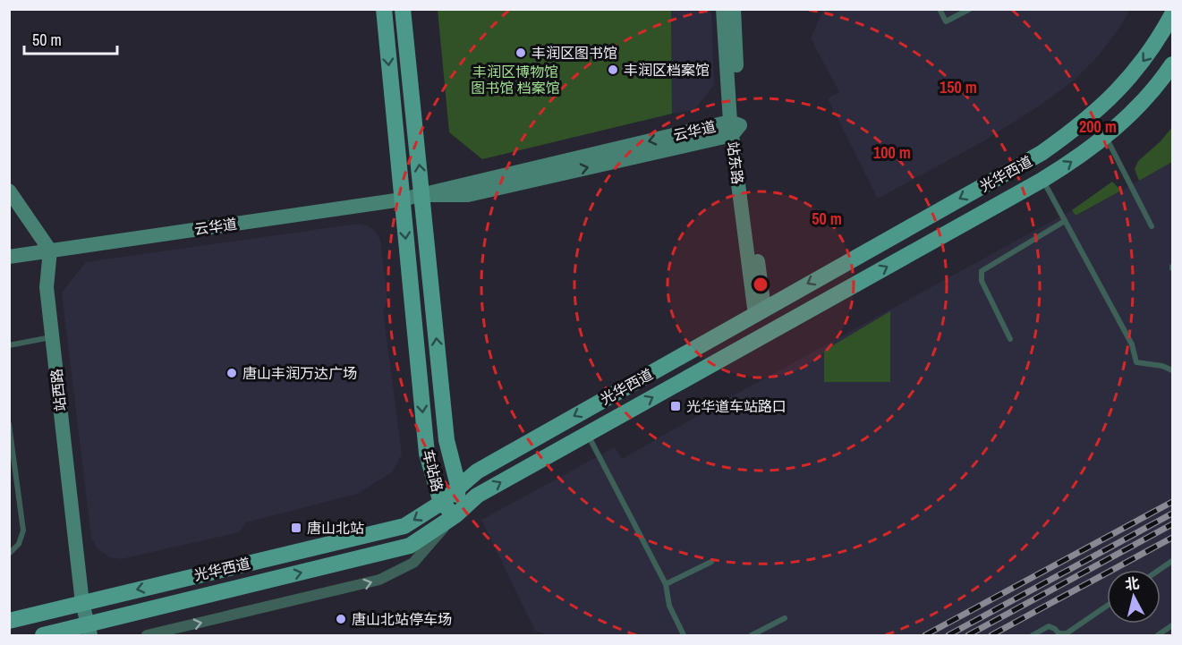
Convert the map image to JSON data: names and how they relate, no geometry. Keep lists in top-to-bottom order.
{
  "streets": {
    "main road": ["光华西道", "车站路"],
    "street": ["云华道", "站东路", "站西路"]
  },
  "crossings": [
    ["云华道", "站东路"],
    ["云华道", "站西路"],
    ["云华道", "车站路"],
    ["站东路", "光华西道"],
    ["光华西道", "站西路"],
    ["光华西道", "车站路"]
  ],
  "parks": ["丰润区博物馆 图书馆 档案馆"],
  "places": {
    "other": [
      "丰润区图书馆",
      "丰润区档案馆",
      "唐山丰润万达广场",
      "唐山北站停车场"
    ],
    "transit": ["光华道车站路口", "唐山北站"]
  },
  "scale_bar": "50 m",
  "north": "top",
  "rings": [
    "150 m",
    "200 m",
    "100 m",
    "50 m"
  ]
}
